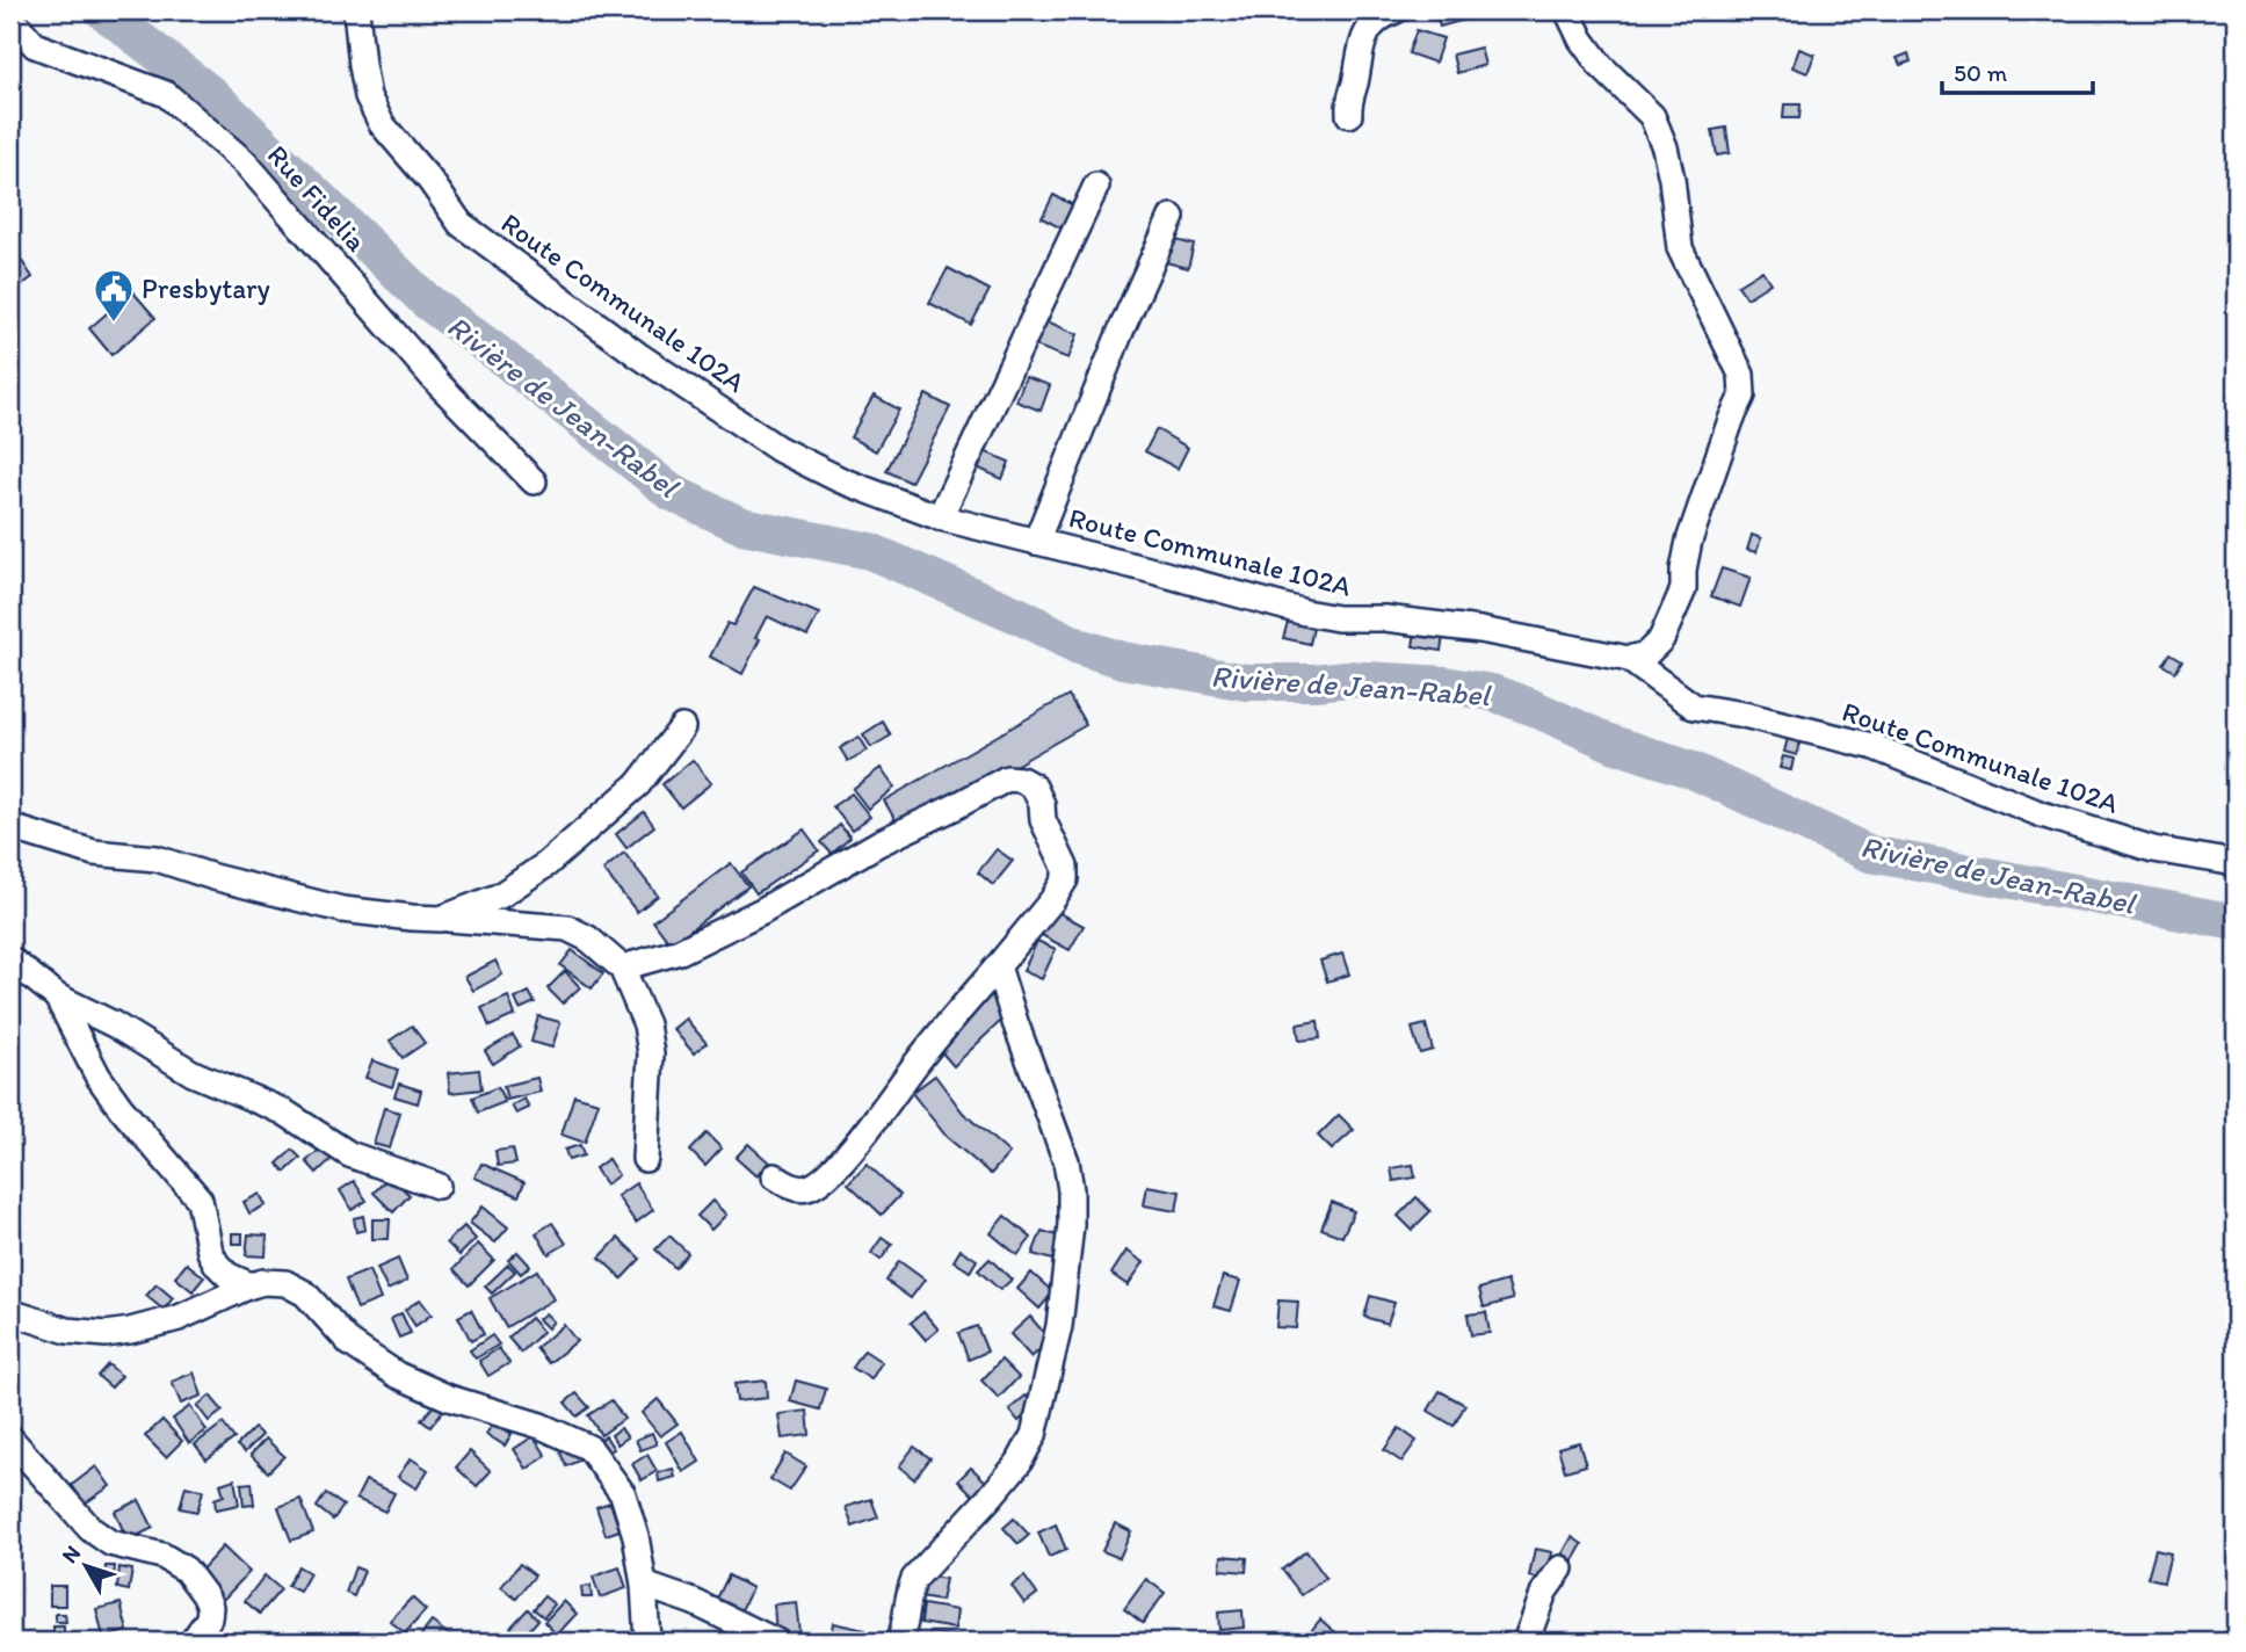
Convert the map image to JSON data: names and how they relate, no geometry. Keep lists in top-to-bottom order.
{
  "streets": {
    "street": ["Rue Fidelia", "Route Communale 102A"]
  },
  "water": ["Rivière de Jean-Rabel"],
  "places": {
    "public building": ["Presbytary"]
  },
  "scale_bar": "50 m",
  "north": "top left"
}
